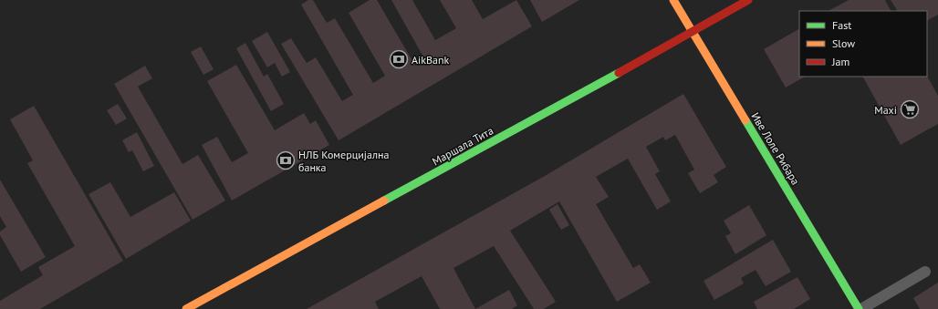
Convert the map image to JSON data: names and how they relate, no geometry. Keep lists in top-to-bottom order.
{
  "streets": {
    "street": ["Маршала Тита", "Иве Лоле Рибара"]
  },
  "crossings": [
    ["Маршала Тита", "Иве Лоле Рибара"]
  ],
  "places": {
    "bank": ["AikBank", "НЛБ Комерцијална банка"],
    "supermarket": ["Maxi"]
  },
  "legend": ["Fast", "Slow", "Jam"]
}
